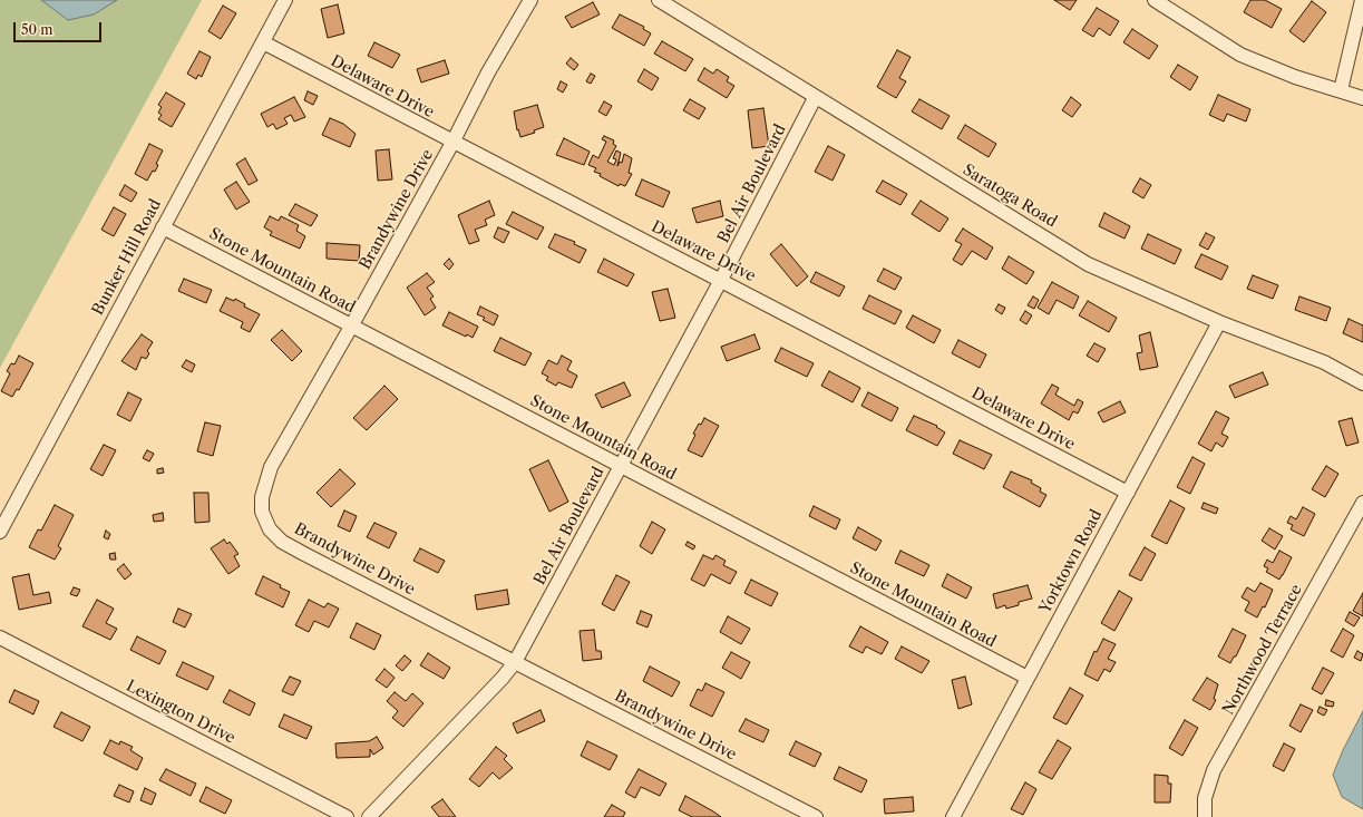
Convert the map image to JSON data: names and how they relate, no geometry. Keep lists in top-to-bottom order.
{
  "streets": {
    "street": [
      "Delaware Drive",
      "Bel Air Boulevard",
      "Saratoga Road",
      "Brandywine Drive",
      "Bunker Hill Road",
      "Stone Mountain Road",
      "Yorktown Road",
      "Northwood Terrace",
      "Lexington Drive"
    ]
  },
  "crossings": [
    ["Delaware Drive", "Bel Air Boulevard"],
    ["Delaware Drive", "Brandywine Drive"],
    ["Delaware Drive", "Bunker Hill Road"],
    ["Delaware Drive", "Yorktown Road"],
    ["Bel Air Boulevard", "Saratoga Road"],
    ["Bel Air Boulevard", "Brandywine Drive"],
    ["Bel Air Boulevard", "Stone Mountain Road"],
    ["Saratoga Road", "Yorktown Road"],
    ["Brandywine Drive", "Stone Mountain Road"],
    ["Bunker Hill Road", "Stone Mountain Road"],
    ["Stone Mountain Road", "Yorktown Road"]
  ],
  "scale_bar": "50 m"
}
